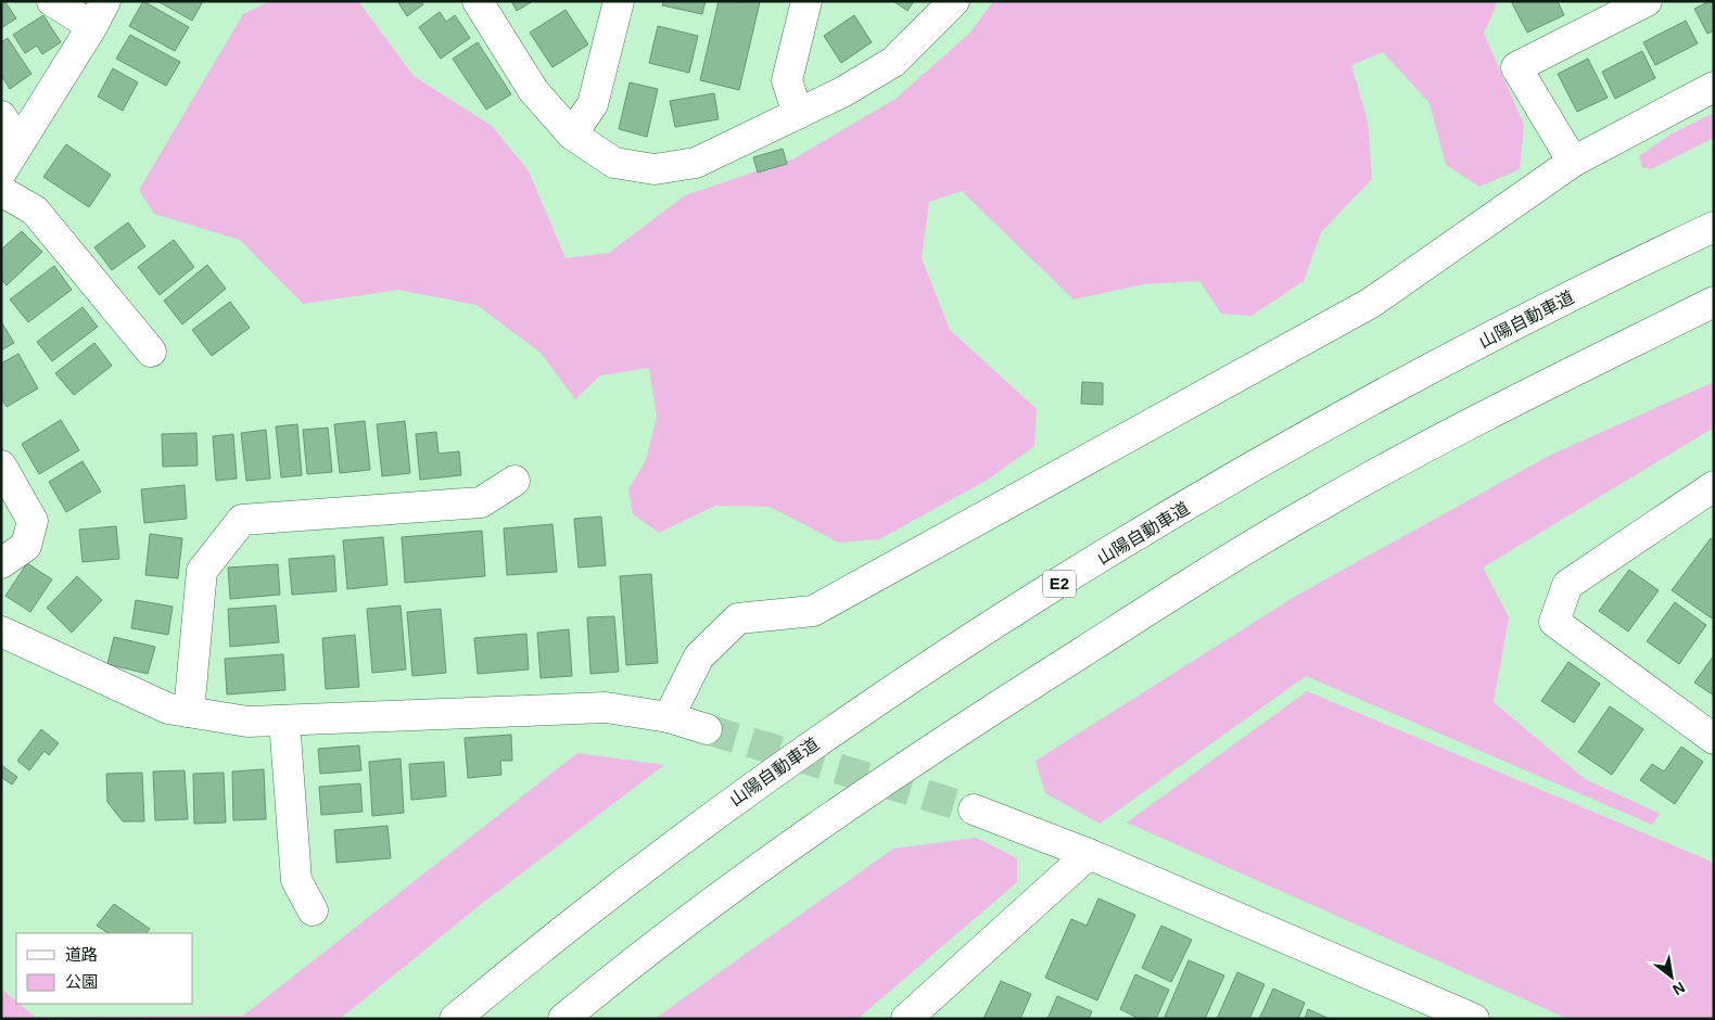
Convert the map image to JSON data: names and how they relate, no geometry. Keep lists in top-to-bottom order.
{
  "streets": {
    "main road": ["山陽自動車道", "E2"]
  },
  "legend": ["道路", "公園"],
  "north": "bottom right"
}
